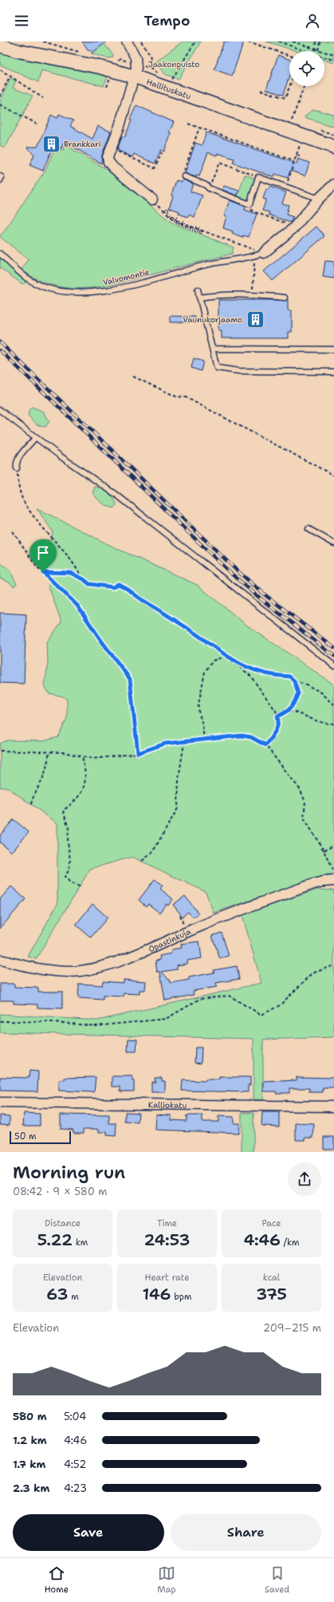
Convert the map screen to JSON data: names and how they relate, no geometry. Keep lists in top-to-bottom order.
{
  "streets": {
    "street": ["Hallituskatu", "Opastinkuja", "Kalliokatu"],
    "lane": ["Valvomontie"],
    "path": ["Puolakantie"]
  },
  "crossings": [
    ["Puolakantie", "Valvomontie"]
  ],
  "parks": ["Jaakonpuisto"],
  "places": {
    "building": ["Brankkari", "Vaunukorjaamo"]
  },
  "scale_bar": "50 m",
  "page": {
    "header": "Tempo",
    "scale": "50 m",
    "heading": ["Morning run", "08:42 · 9 × 580 m"],
    "stats": [
      ["Distance", "5.22 km"],
      ["Time", "24:53"],
      ["Pace", "4:46 /km"],
      ["Elevation", "63 m"],
      ["Heart rate", "146 bpm"],
      ["kcal", "375"]
    ],
    "chart": ["Elevation", "209–215 m"],
    "list": [
      {
        "name": "580 m",
        "note": "5:04"
      },
      {
        "name": "1.2 km",
        "note": "4:46"
      },
      {
        "name": "1.7 km",
        "note": "4:52"
      },
      {
        "name": "2.3 km",
        "note": "4:23"
      }
    ],
    "buttons": ["Save", "Share"],
    "tabs": ["Home", "Map", "Saved"]
  }
}
